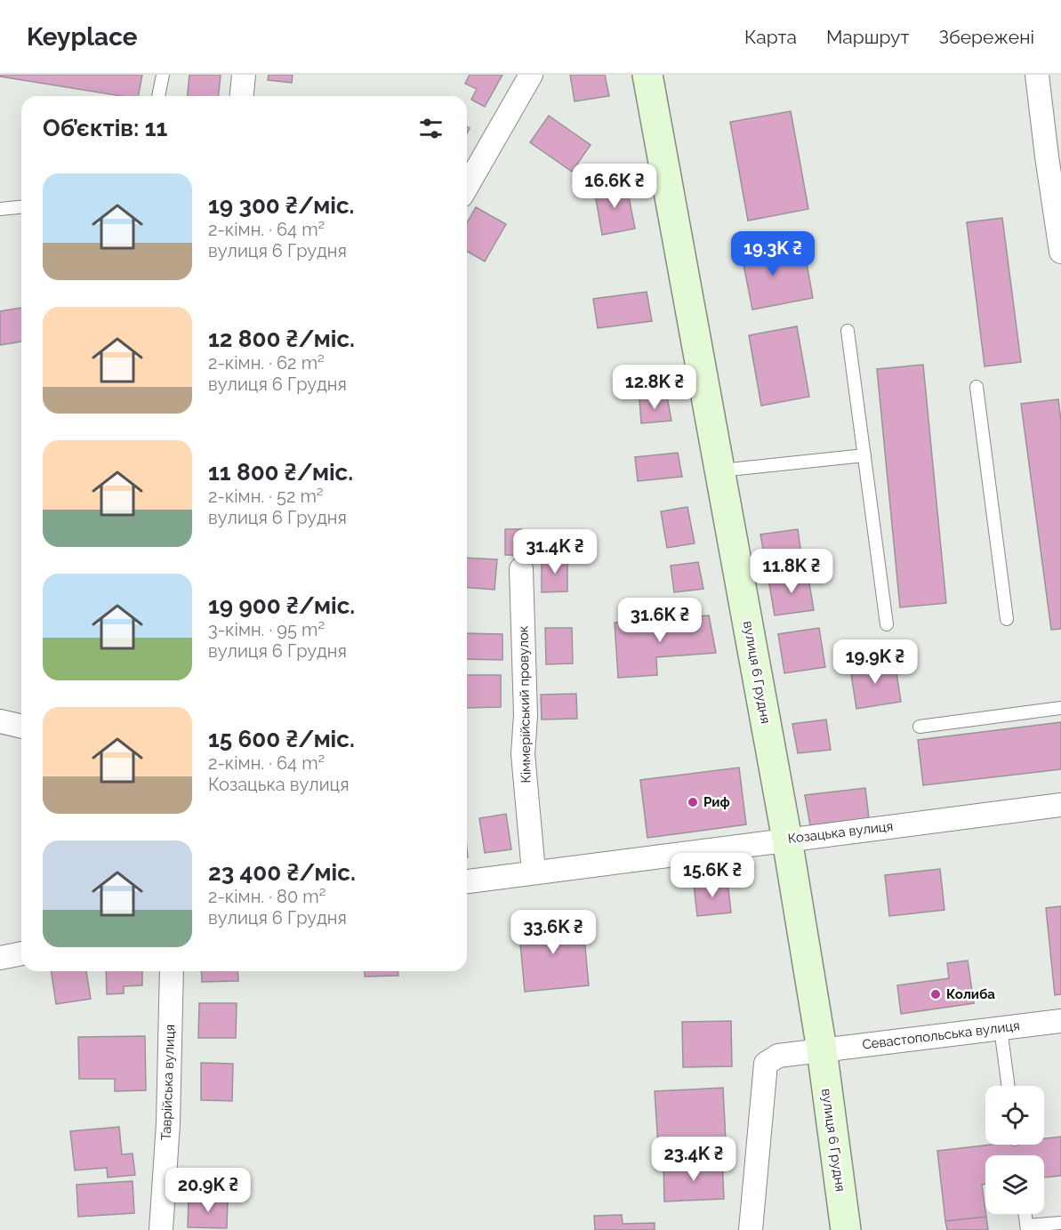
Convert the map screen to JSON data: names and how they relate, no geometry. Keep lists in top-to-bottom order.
{
  "streets": {
    "street": [
      "вулиця 6 Грудня",
      "Кіммерійський провулок",
      "Козацька вулиця",
      "Севастопольська вулиця",
      "Таврійська вулиця"
    ]
  },
  "crossings": [
    ["вулиця 6 Грудня", "Козацька вулиця"],
    ["вулиця 6 Грудня", "Севастопольська вулиця"],
    ["Кіммерійський провулок", "Козацька вулиця"]
  ],
  "places": ["Риф", "Колиба"],
  "page": {
    "header": "Keyplace",
    "nav": ["Карта", "Маршрут", "Збережені"],
    "heading": "Об’єктів: 11",
    "list": [
      {
        "name": "19 300 ₴/міс.",
        "note": "2-кімн. · 64 m² · вулиця 6 Грудня"
      },
      {
        "name": "12 800 ₴/міс.",
        "note": "2-кімн. · 62 m² · вулиця 6 Грудня"
      },
      {
        "name": "11 800 ₴/міс.",
        "note": "2-кімн. · 52 m² · вулиця 6 Грудня"
      },
      {
        "name": "19 900 ₴/міс.",
        "note": "3-кімн. · 95 m² · вулиця 6 Грудня"
      },
      {
        "name": "15 600 ₴/міс.",
        "note": "2-кімн. · 64 m² · Козацька вулиця"
      },
      {
        "name": "23 400 ₴/міс.",
        "note": "2-кімн. · 80 m² · вулиця 6 Грудня"
      }
    ],
    "price": [
      "16.6K ₴",
      "19.3K ₴",
      "12.8K ₴",
      "31.4K ₴",
      "11.8K ₴",
      "31.6K ₴",
      "19.9K ₴",
      "15.6K ₴",
      "33.6K ₴",
      "23.4K ₴",
      "20.9K ₴"
    ]
  }
}
